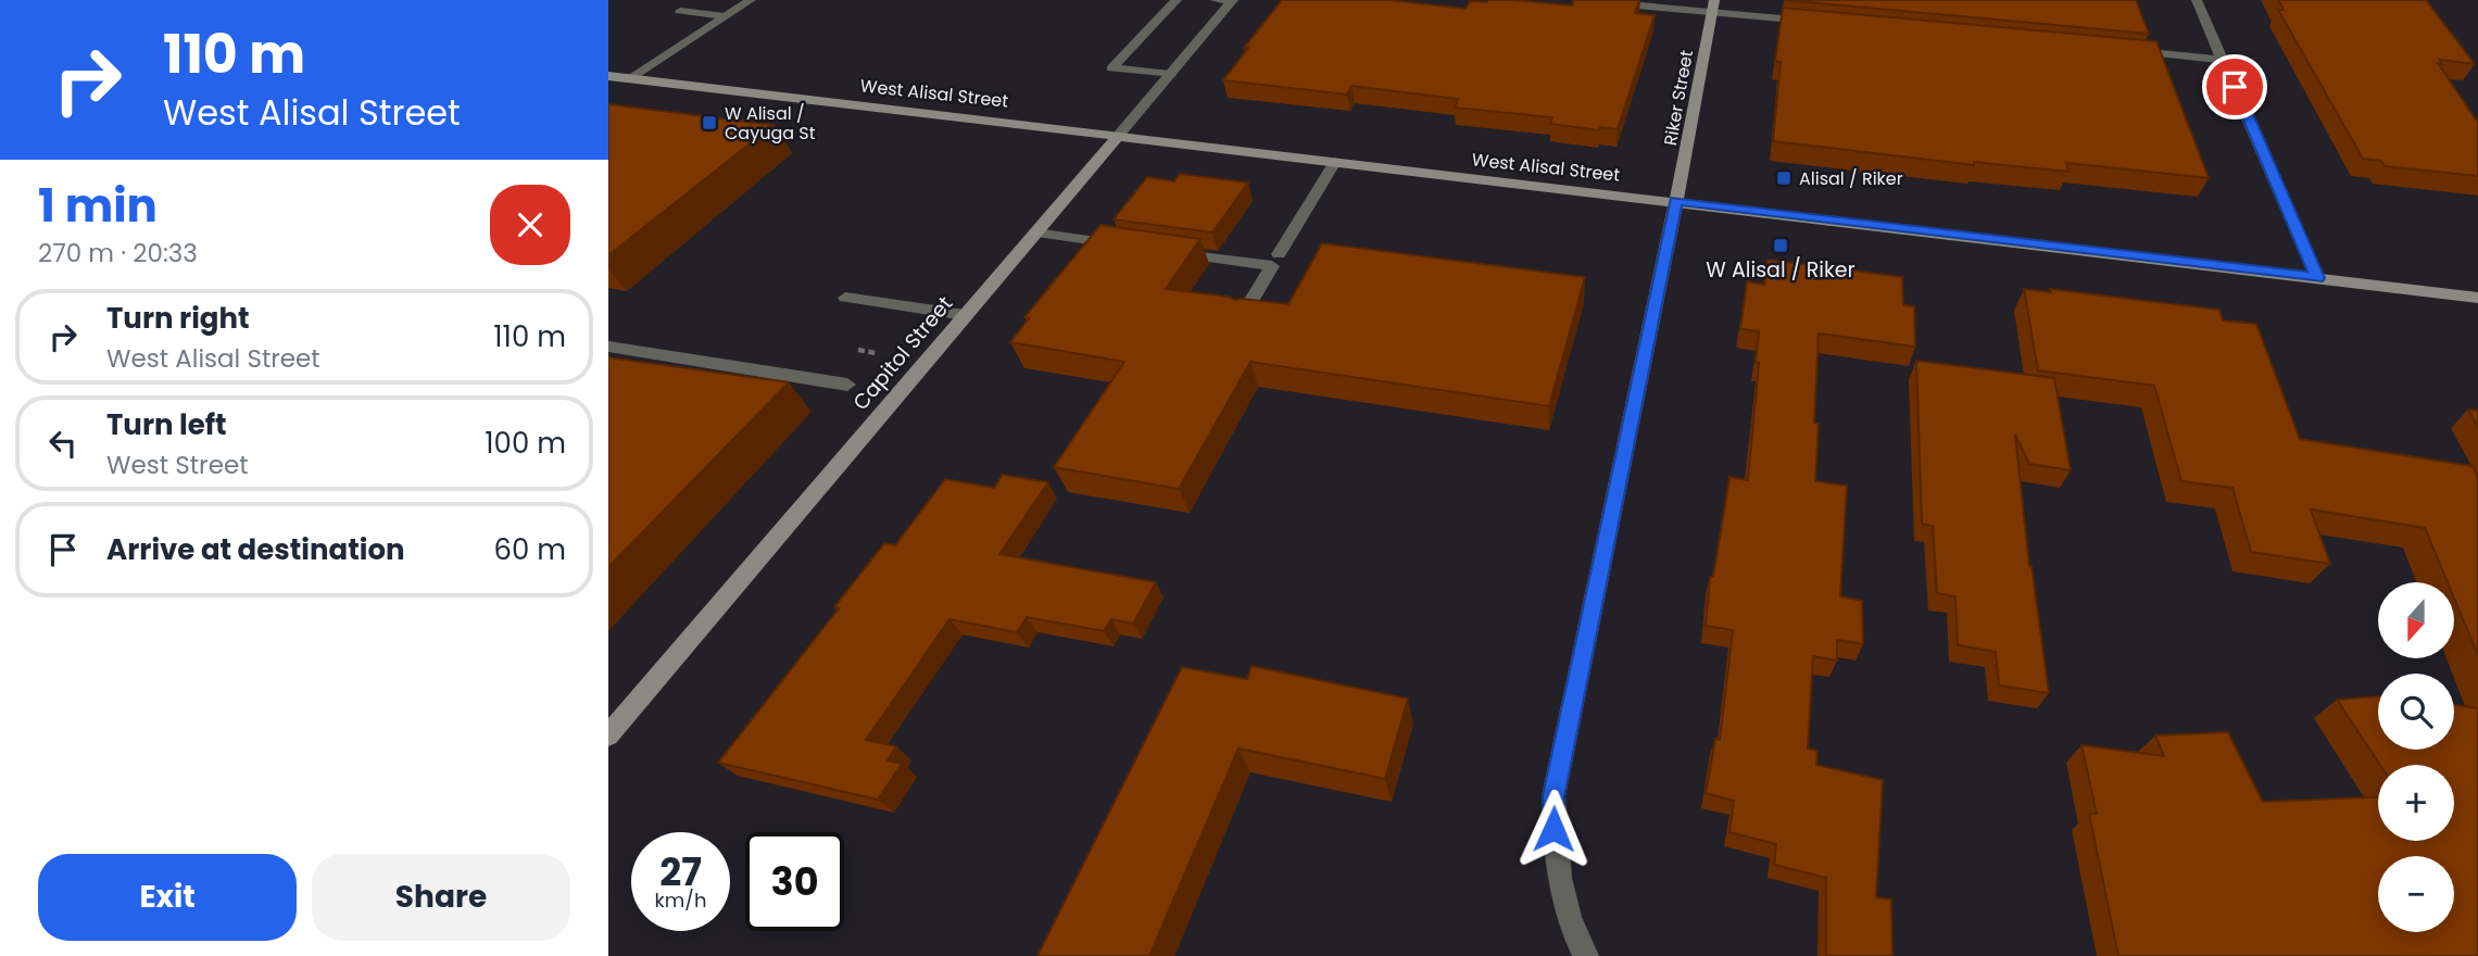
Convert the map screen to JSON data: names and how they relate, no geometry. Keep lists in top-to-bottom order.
{
  "streets": {
    "main road": ["West Alisal Street", "Riker Street", "Capitol Street"]
  },
  "crossings": [
    ["West Alisal Street", "Riker Street"],
    ["West Alisal Street", "Capitol Street"]
  ],
  "places": {
    "transit": ["W Alisal / Cayuga St", "Alisal / Riker", "W Alisal / Riker"]
  },
  "north": "bottom",
  "page": {
    "turn": ["110 m", "West Alisal Street"],
    "heading": ["1 min", "270 m · 20:33"],
    "list": [
      {
        "name": "Turn right",
        "note": "West Alisal Street",
        "value": "110 m"
      },
      {
        "name": "Turn left",
        "note": "West Street",
        "value": "100 m"
      },
      {
        "name": "Arrive at destination",
        "value": "60 m"
      }
    ],
    "map_buttons": ["+", "−"],
    "speed": "27 km/h",
    "limit": "30",
    "buttons": ["Exit", "Share"]
  }
}
